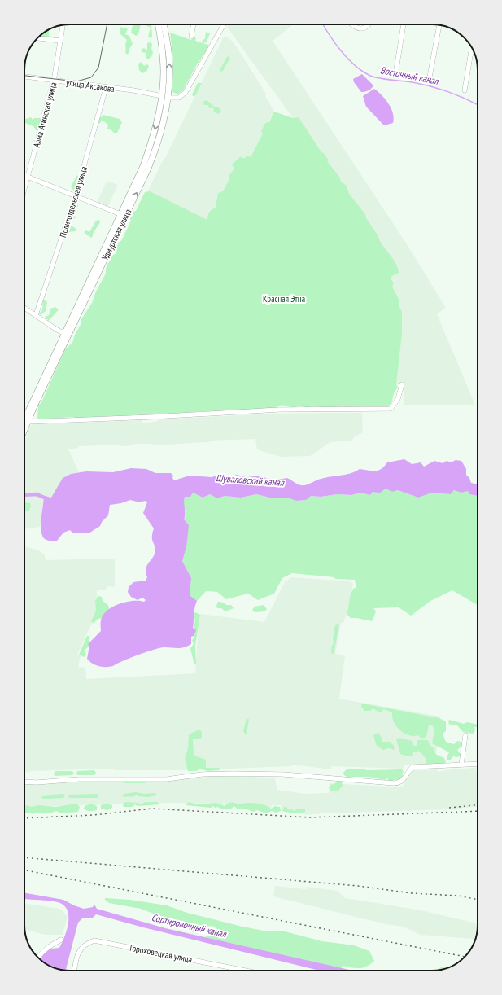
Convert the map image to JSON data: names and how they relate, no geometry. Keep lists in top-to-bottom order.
{
  "streets": {
    "main road": ["Удмуртская улица"],
    "street": [
      "улица Аксакова",
      "Алма-Атинская улица",
      "Политотдельская улица",
      "Гороховецкая улица"
    ]
  },
  "crossings": [
    ["улица Аксакова", "Алма-Атинская улица"],
    ["улица Аксакова", "Политотдельская улица"],
    ["улица Аксакова", "Удмуртская улица"]
  ],
  "water": ["Восточный канал", "Шуваловский канал", "Сортировочный канал"],
  "parks": ["Красная Этна"]
}
